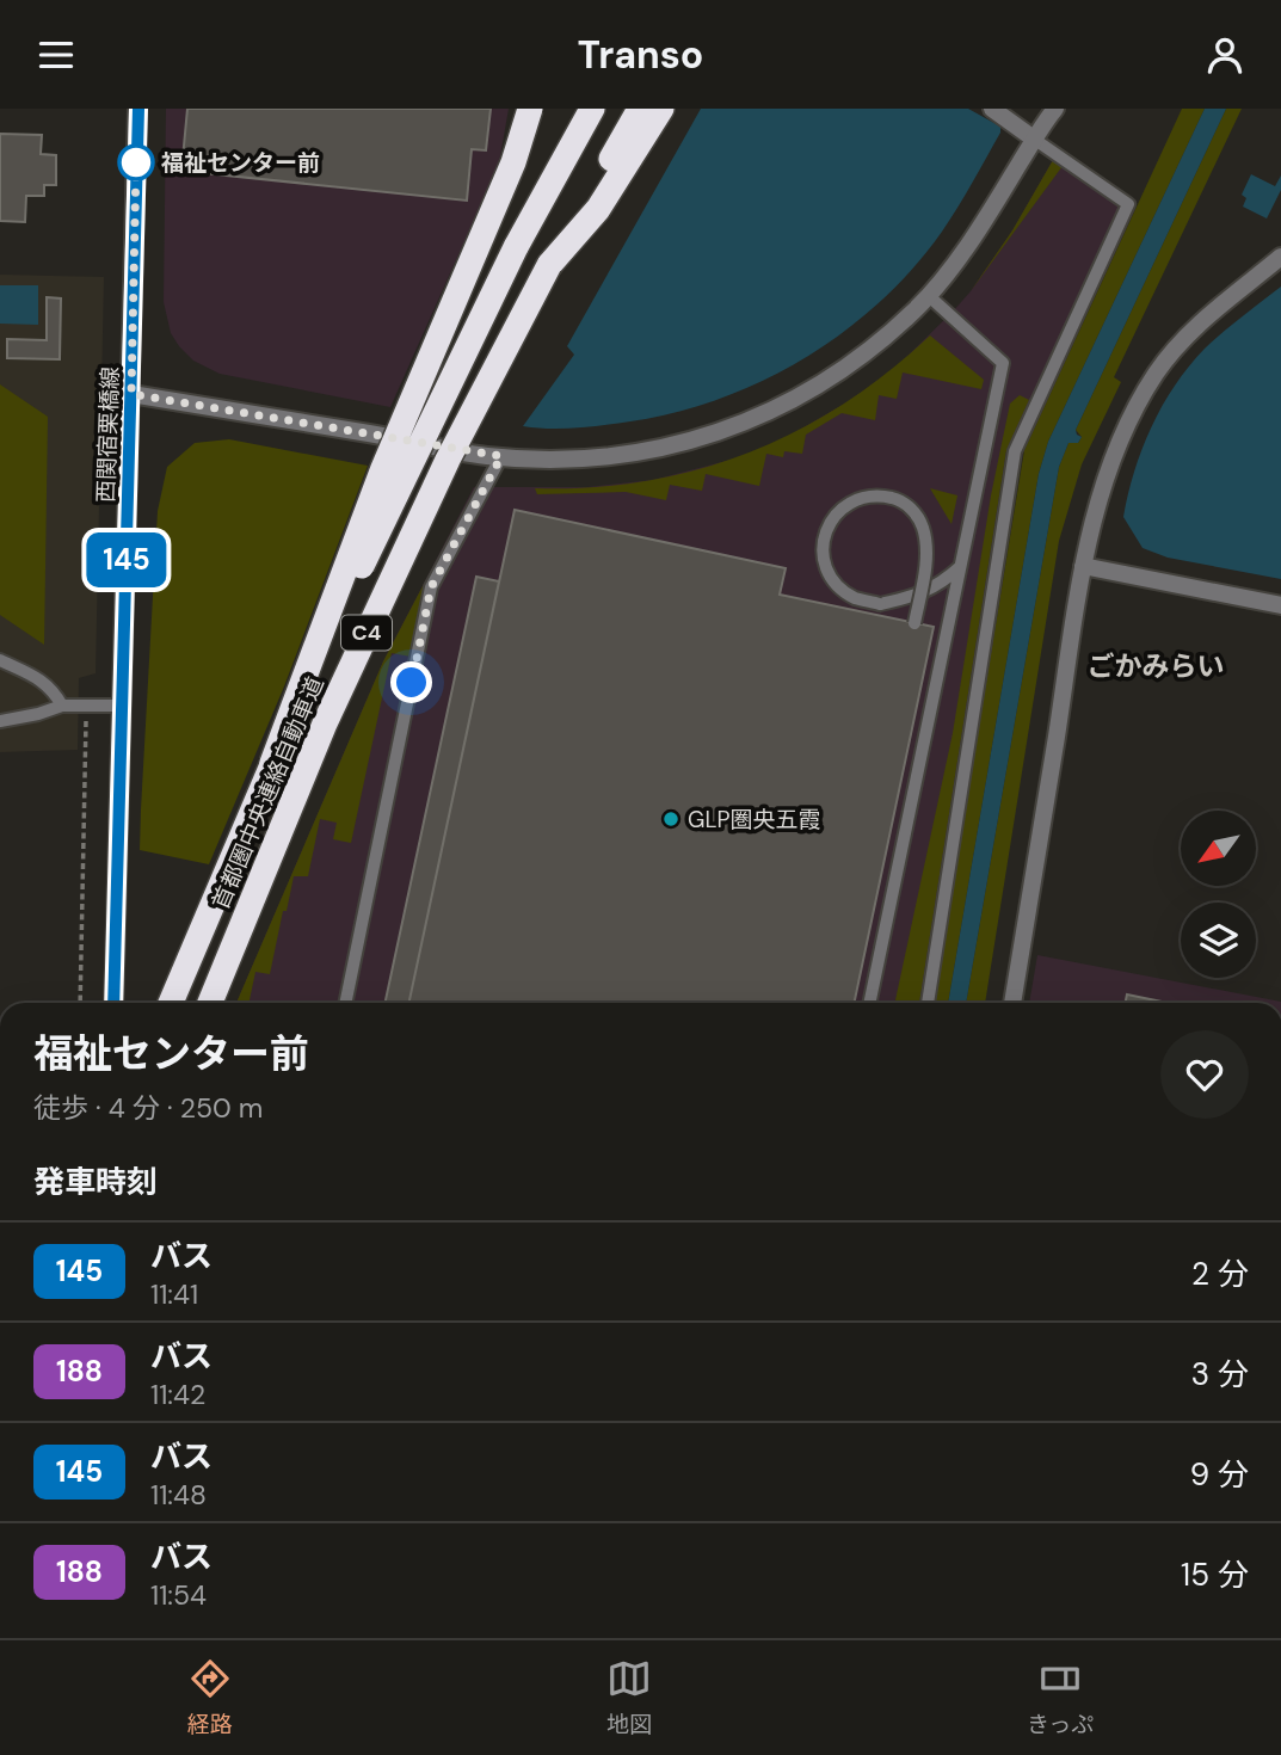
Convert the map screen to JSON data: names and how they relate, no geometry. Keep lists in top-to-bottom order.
{
  "streets": {
    "highway": ["C4", "首都圏中央連絡自動車道"],
    "main road": ["西関宿栗橋線"]
  },
  "districts": ["ごかみらい"],
  "places": ["福祉センター前", "GLP圏央五霞"],
  "lines": ["bus line 145"],
  "north": "bottom left",
  "page": {
    "header": "Transo",
    "on_map": "145",
    "heading": [
      ["福祉センター前", "徒歩 · 4 分 · 250 m"],
      "発車時刻"
    ],
    "list": [
      {
        "mark": "145",
        "name": "バス",
        "note": "11:41",
        "value": "2 分"
      },
      {
        "mark": "188",
        "name": "バス",
        "note": "11:42",
        "value": "3 分"
      },
      {
        "mark": "145",
        "name": "バス",
        "note": "11:48",
        "value": "9 分"
      },
      {
        "mark": "188",
        "name": "バス",
        "note": "11:54",
        "value": "15 分"
      }
    ],
    "tabs": ["経路", "地図", "きっぷ"]
  }
}
